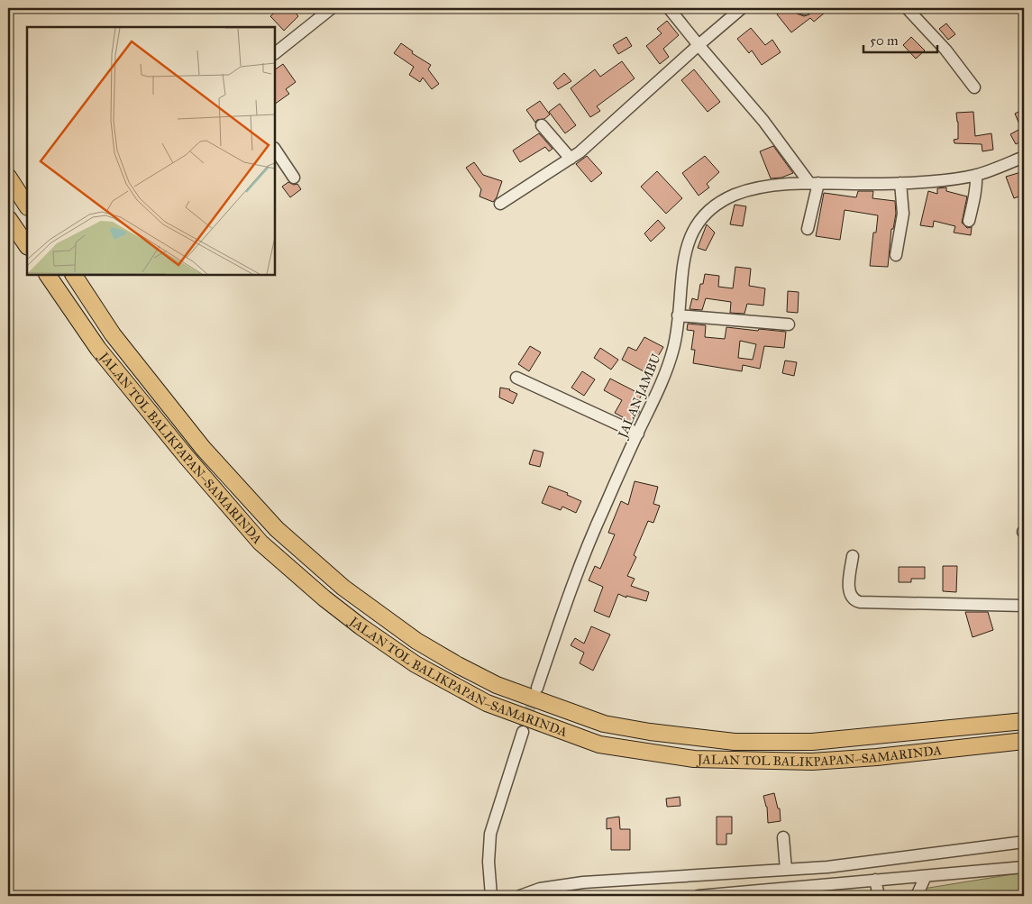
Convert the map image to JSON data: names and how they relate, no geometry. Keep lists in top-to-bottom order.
{
  "streets": {
    "highway": ["JALAN TOL BALIKPAPAN–SAMARINDA"],
    "street": ["JALAN JAMBU"]
  },
  "scale_bar": "50 m"
}
